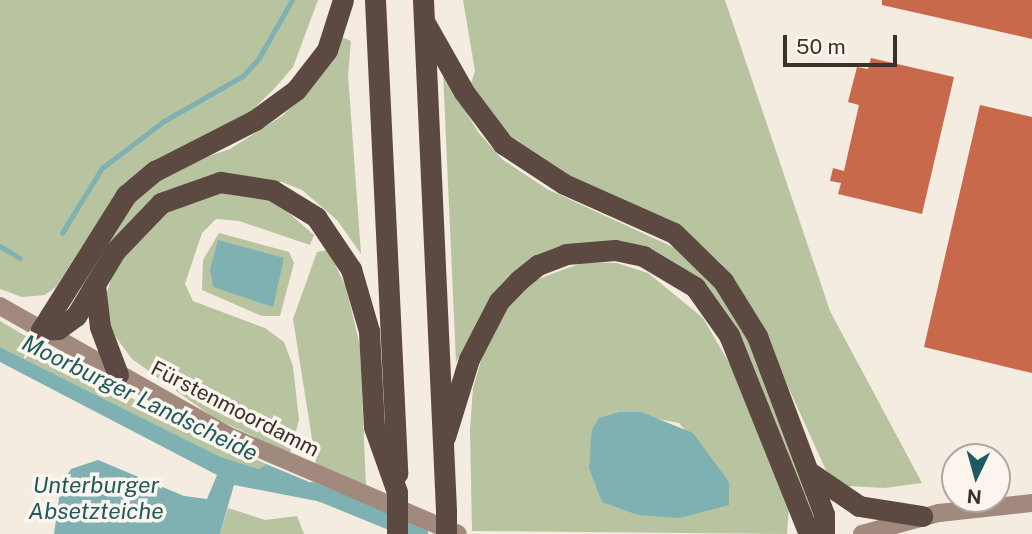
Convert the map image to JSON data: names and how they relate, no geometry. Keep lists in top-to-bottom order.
{
  "streets": {
    "main road": ["Fürstenmoordamm"]
  },
  "water": ["Moorburger Landscheide", "Unterburger Absetzteiche"],
  "scale_bar": "50 m",
  "north": "bottom"
}
